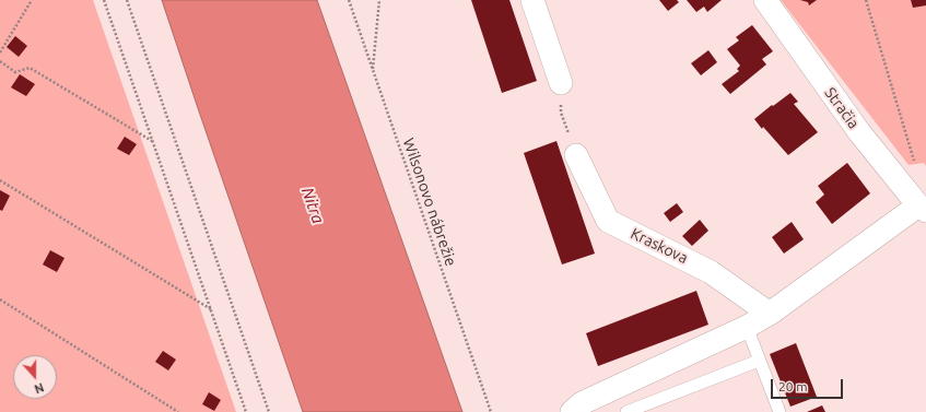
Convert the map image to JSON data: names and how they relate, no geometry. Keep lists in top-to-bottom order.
{
  "streets": {
    "street": ["Stračia", "Kraskova"],
    "path": ["Wilsonovo nábrežie"]
  },
  "water": ["Nitra"],
  "scale_bar": "20 m",
  "north": "bottom"
}
